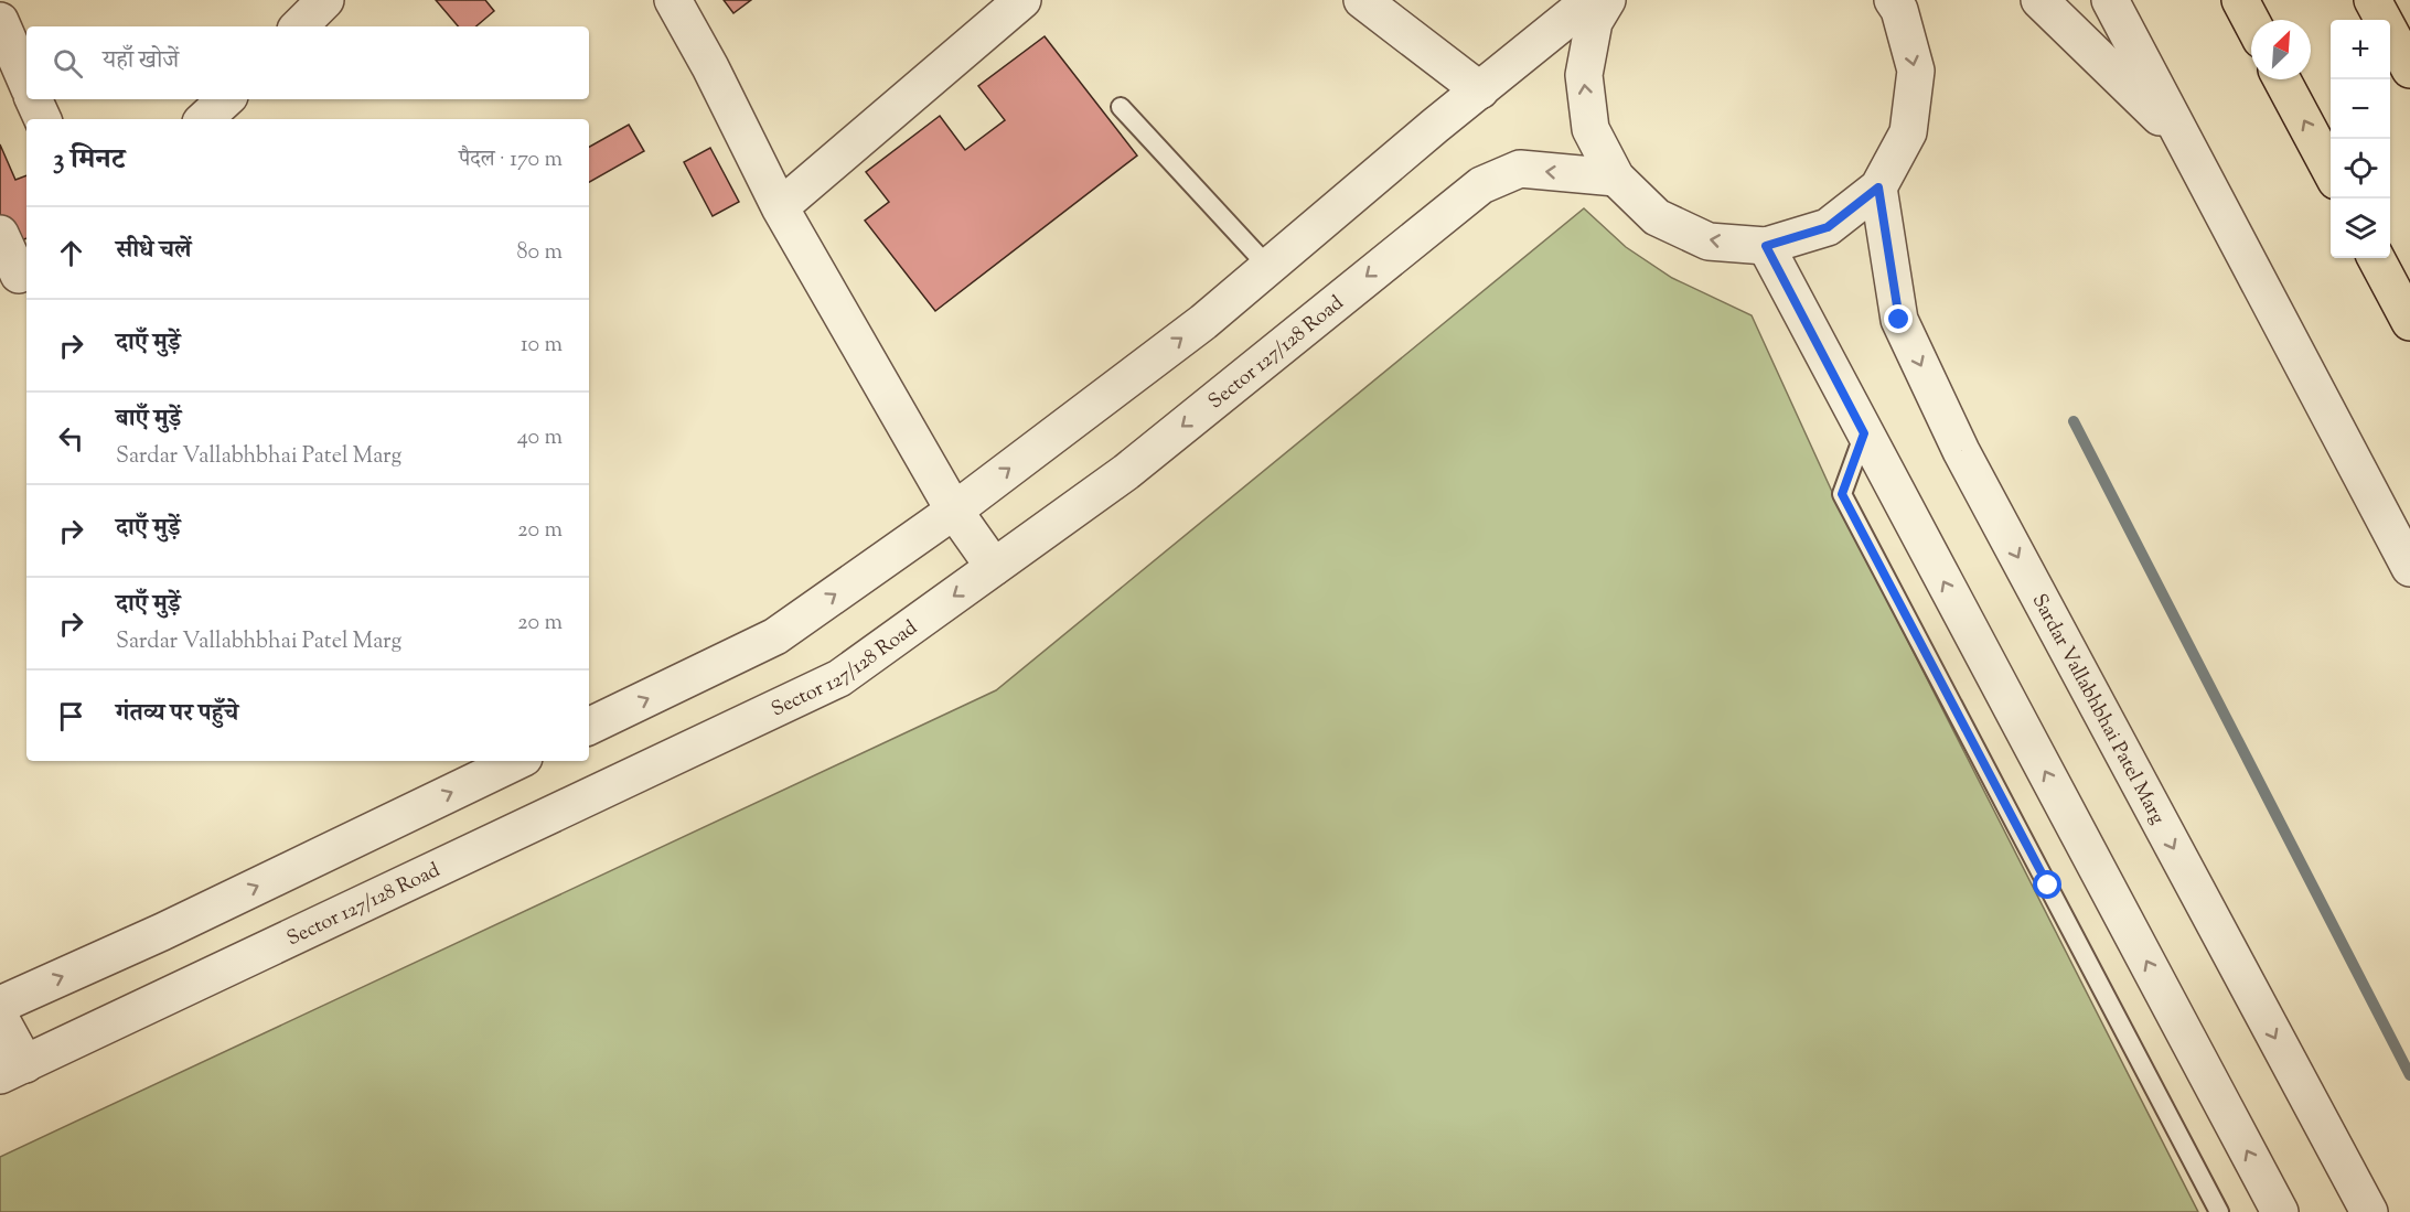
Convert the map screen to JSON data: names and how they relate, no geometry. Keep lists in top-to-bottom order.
{
  "streets": {
    "street": ["Sector 127/128 Road", "Sardar Vallabhbhai Patel Marg"]
  },
  "north": "top right",
  "page": {
    "map_buttons": ["+", "−"],
    "search": "यहाँ खोजें",
    "heading": ["3 मिनट", "पैदल · 170 m"],
    "list": [
      ["सीधे चलें", "80 m"],
      ["दाएँ मुड़ें", "10 m"],
      ["बाएँ मुड़ें", "Sardar Vallabhbhai Patel Marg", "40 m"],
      ["दाएँ मुड़ें", "20 m"],
      ["दाएँ मुड़ें", "Sardar Vallabhbhai Patel Marg", "20 m"],
      "गंतव्य पर पहुँचे"
    ]
  }
}
